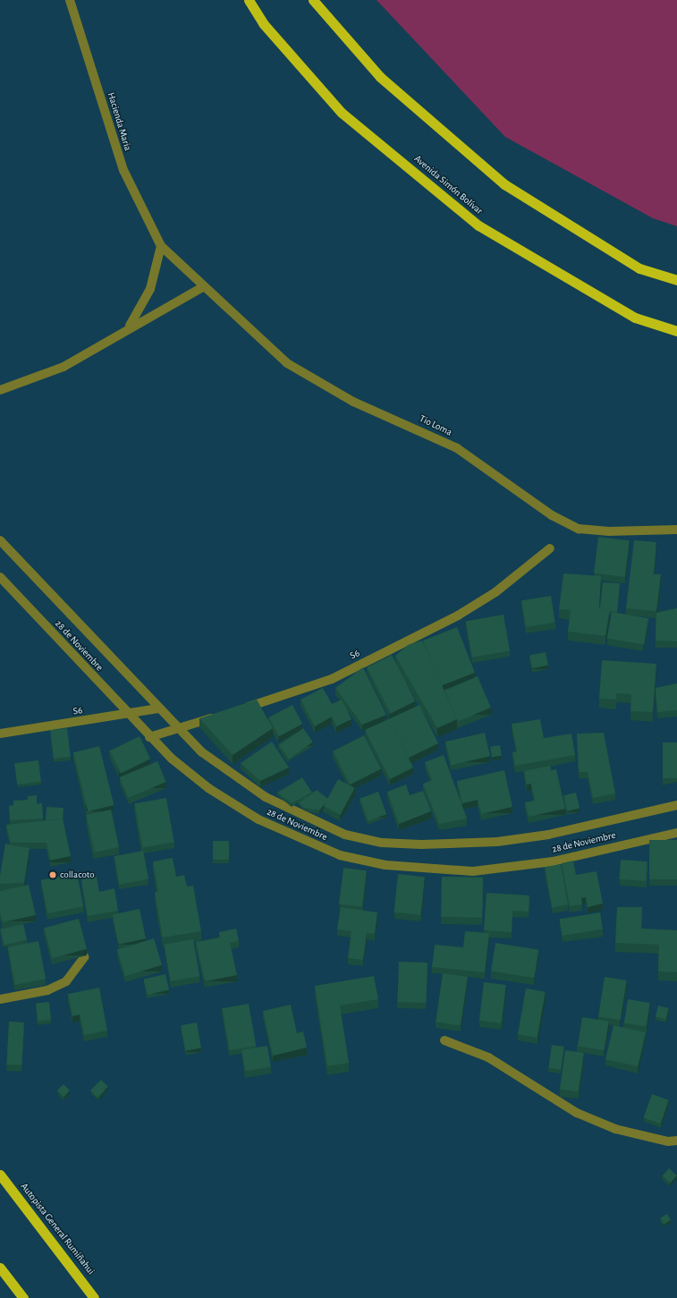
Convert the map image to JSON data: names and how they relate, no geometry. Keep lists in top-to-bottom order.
{
  "streets": {
    "highway": ["Avenida Simón Bolívar", "Autopista General Rumiñahui"],
    "street": [
      "Hacienda Maria",
      "Tio Loma",
      "28 de Noviembre",
      "S6"
    ]
  },
  "crossings": [
    ["Hacienda Maria", "Tio Loma"],
    ["28 de Noviembre", "S6"]
  ],
  "places": ["collacoto"]
}
